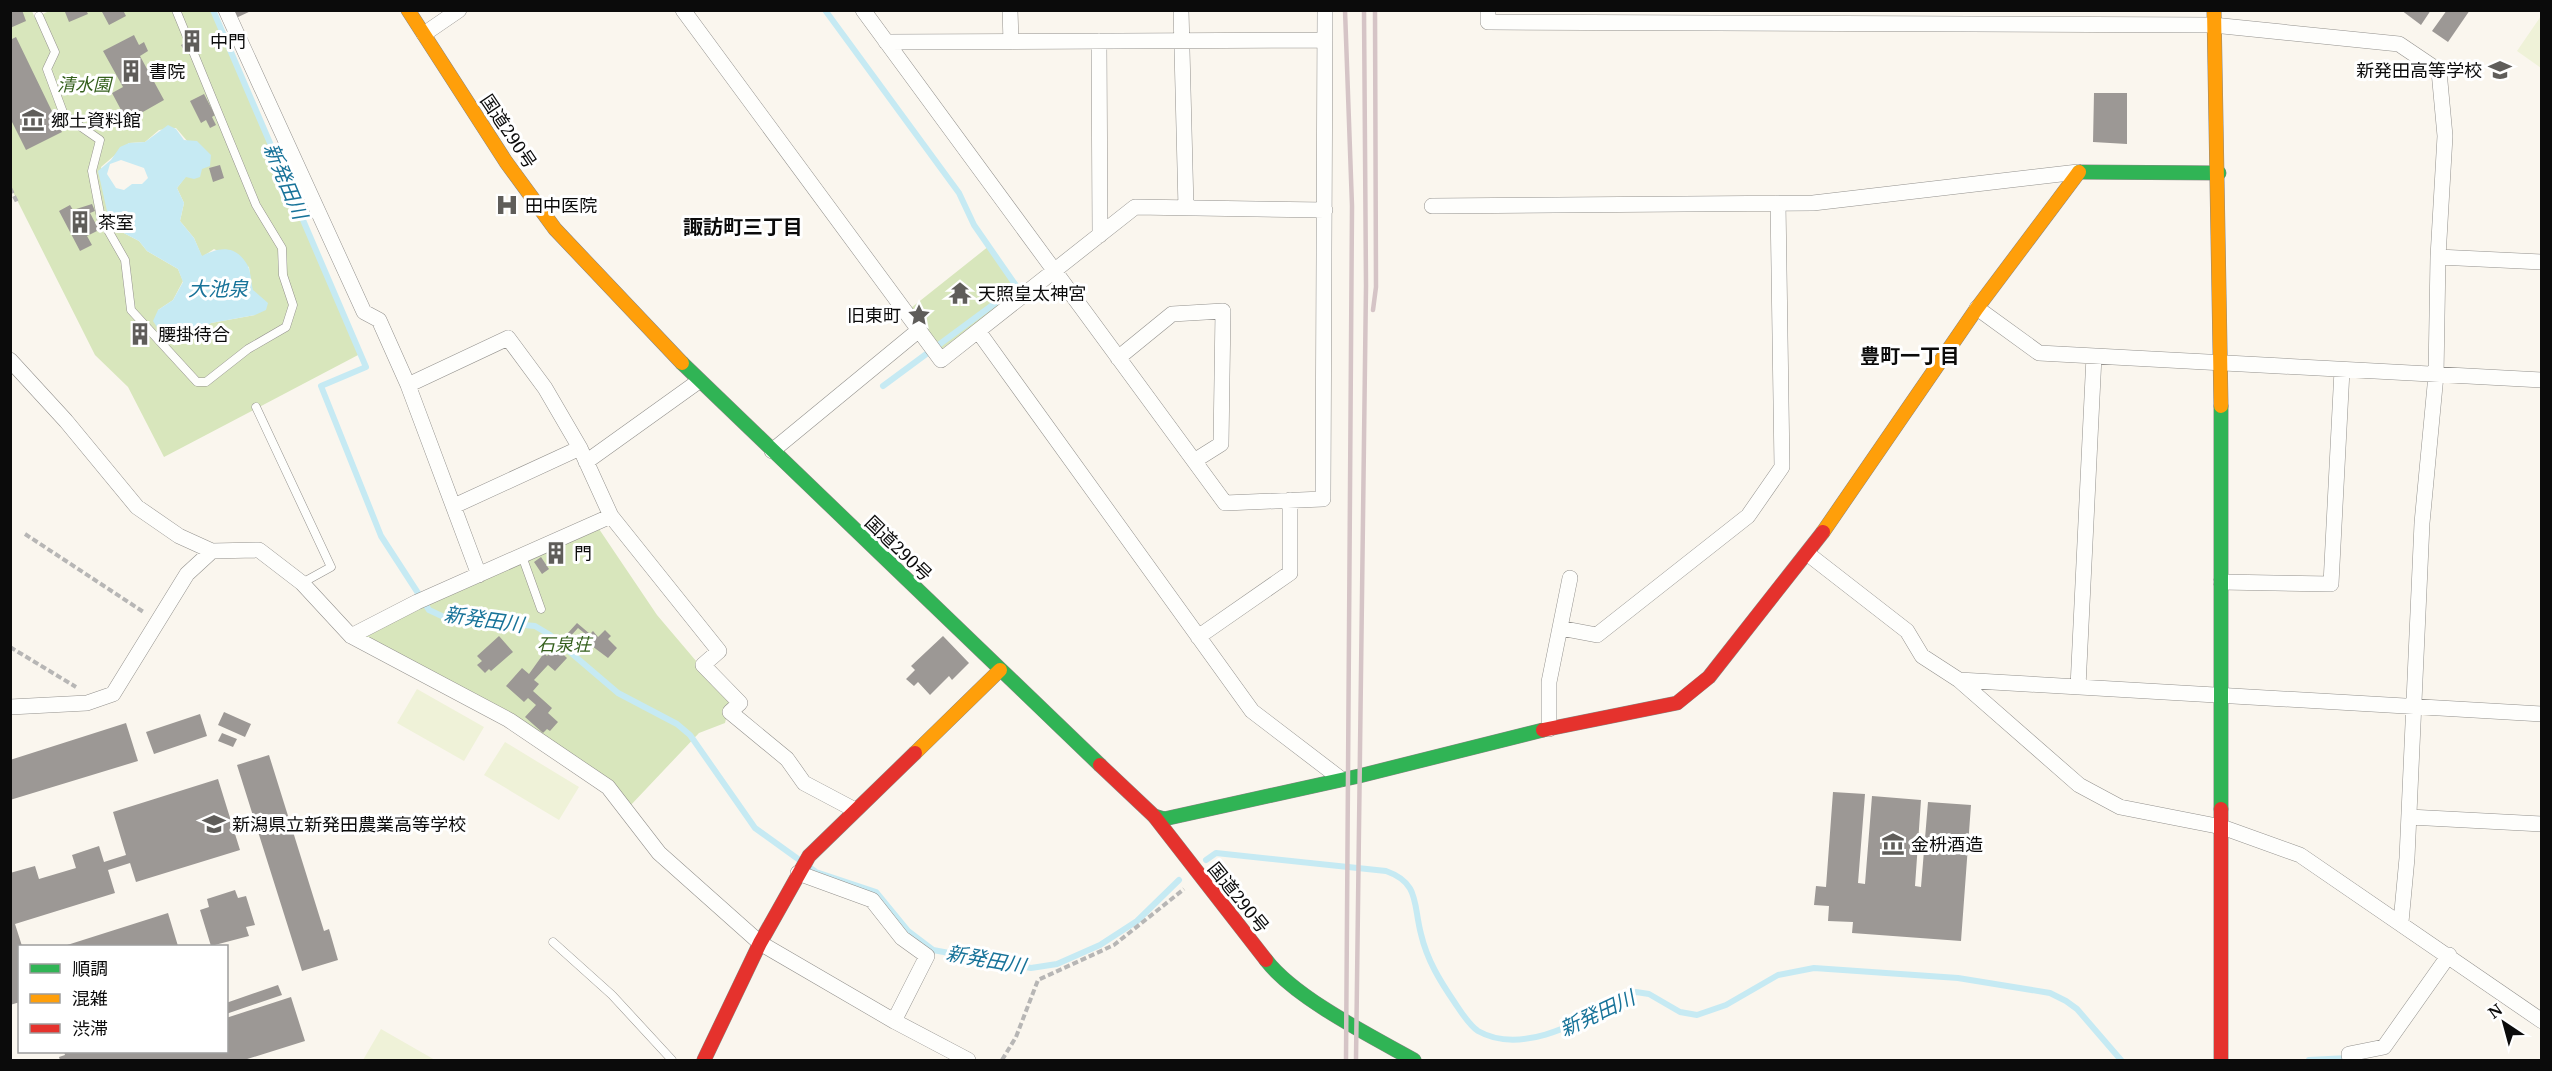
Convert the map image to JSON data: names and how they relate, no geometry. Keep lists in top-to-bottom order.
{
  "streets": {
    "main road": ["国道290号"]
  },
  "districts": ["諏訪町三丁目", "豊町一丁目"],
  "water": ["新発田川", "大池泉"],
  "parks": ["清水園", "石泉荘"],
  "places": {
    "building": [
      "中門",
      "書院",
      "茶室",
      "腰掛待合",
      "門"
    ],
    "school or university": ["新発田高等学校", "新潟県立新発田農業高等学校"],
    "museum": ["郷土資料館", "金枡酒造"],
    "hospital": ["田中医院"],
    "temple": ["天照皇太神宮"],
    "place": ["旧東町"]
  },
  "legend": ["順調", "混雑", "渋滞"],
  "north": "top left"
}
